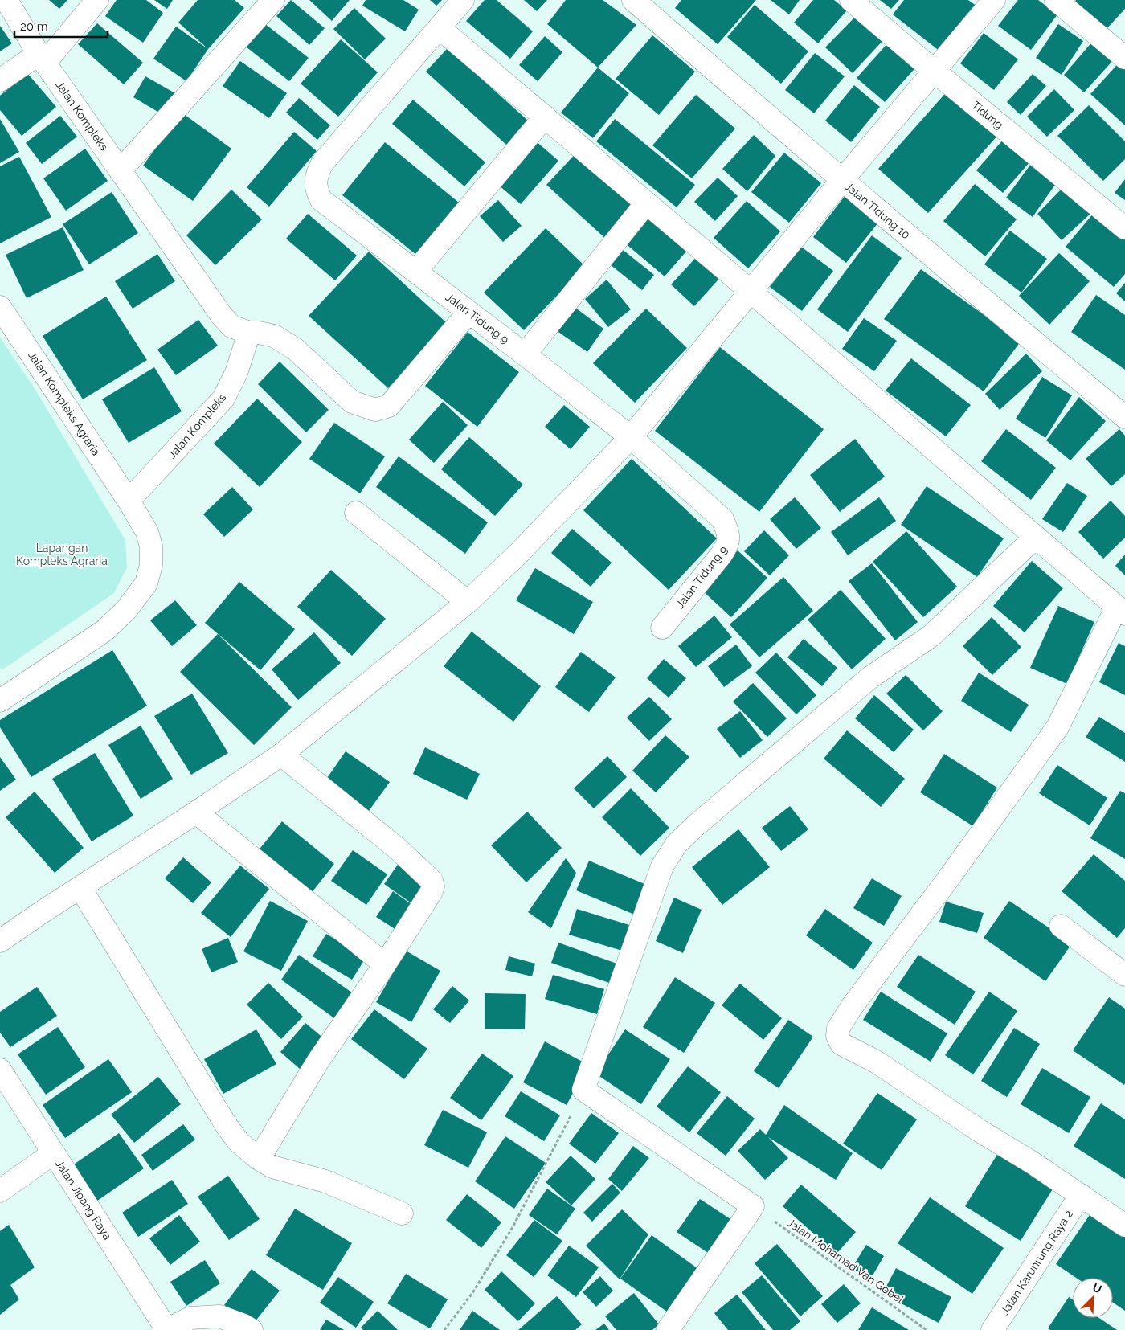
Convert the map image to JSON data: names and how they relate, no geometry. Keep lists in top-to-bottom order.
{
  "streets": {
    "street": [
      "Tidung",
      "Jalan Kompleks",
      "Jalan Tidung 10",
      "Jalan Tidung 9",
      "Jalan Kompleks Agraria",
      "Jalan Jipang Raya",
      "Jalan Karunrung Raya 2"
    ],
    "path": ["Jalan Mohamad Van Gobel"]
  },
  "crossings": [
    ["Jalan Kompleks", "Jalan Kompleks Agraria"]
  ],
  "parks": ["Lapangan Kompleks Agraria"],
  "scale_bar": "20 m",
  "north": "top right"
}
